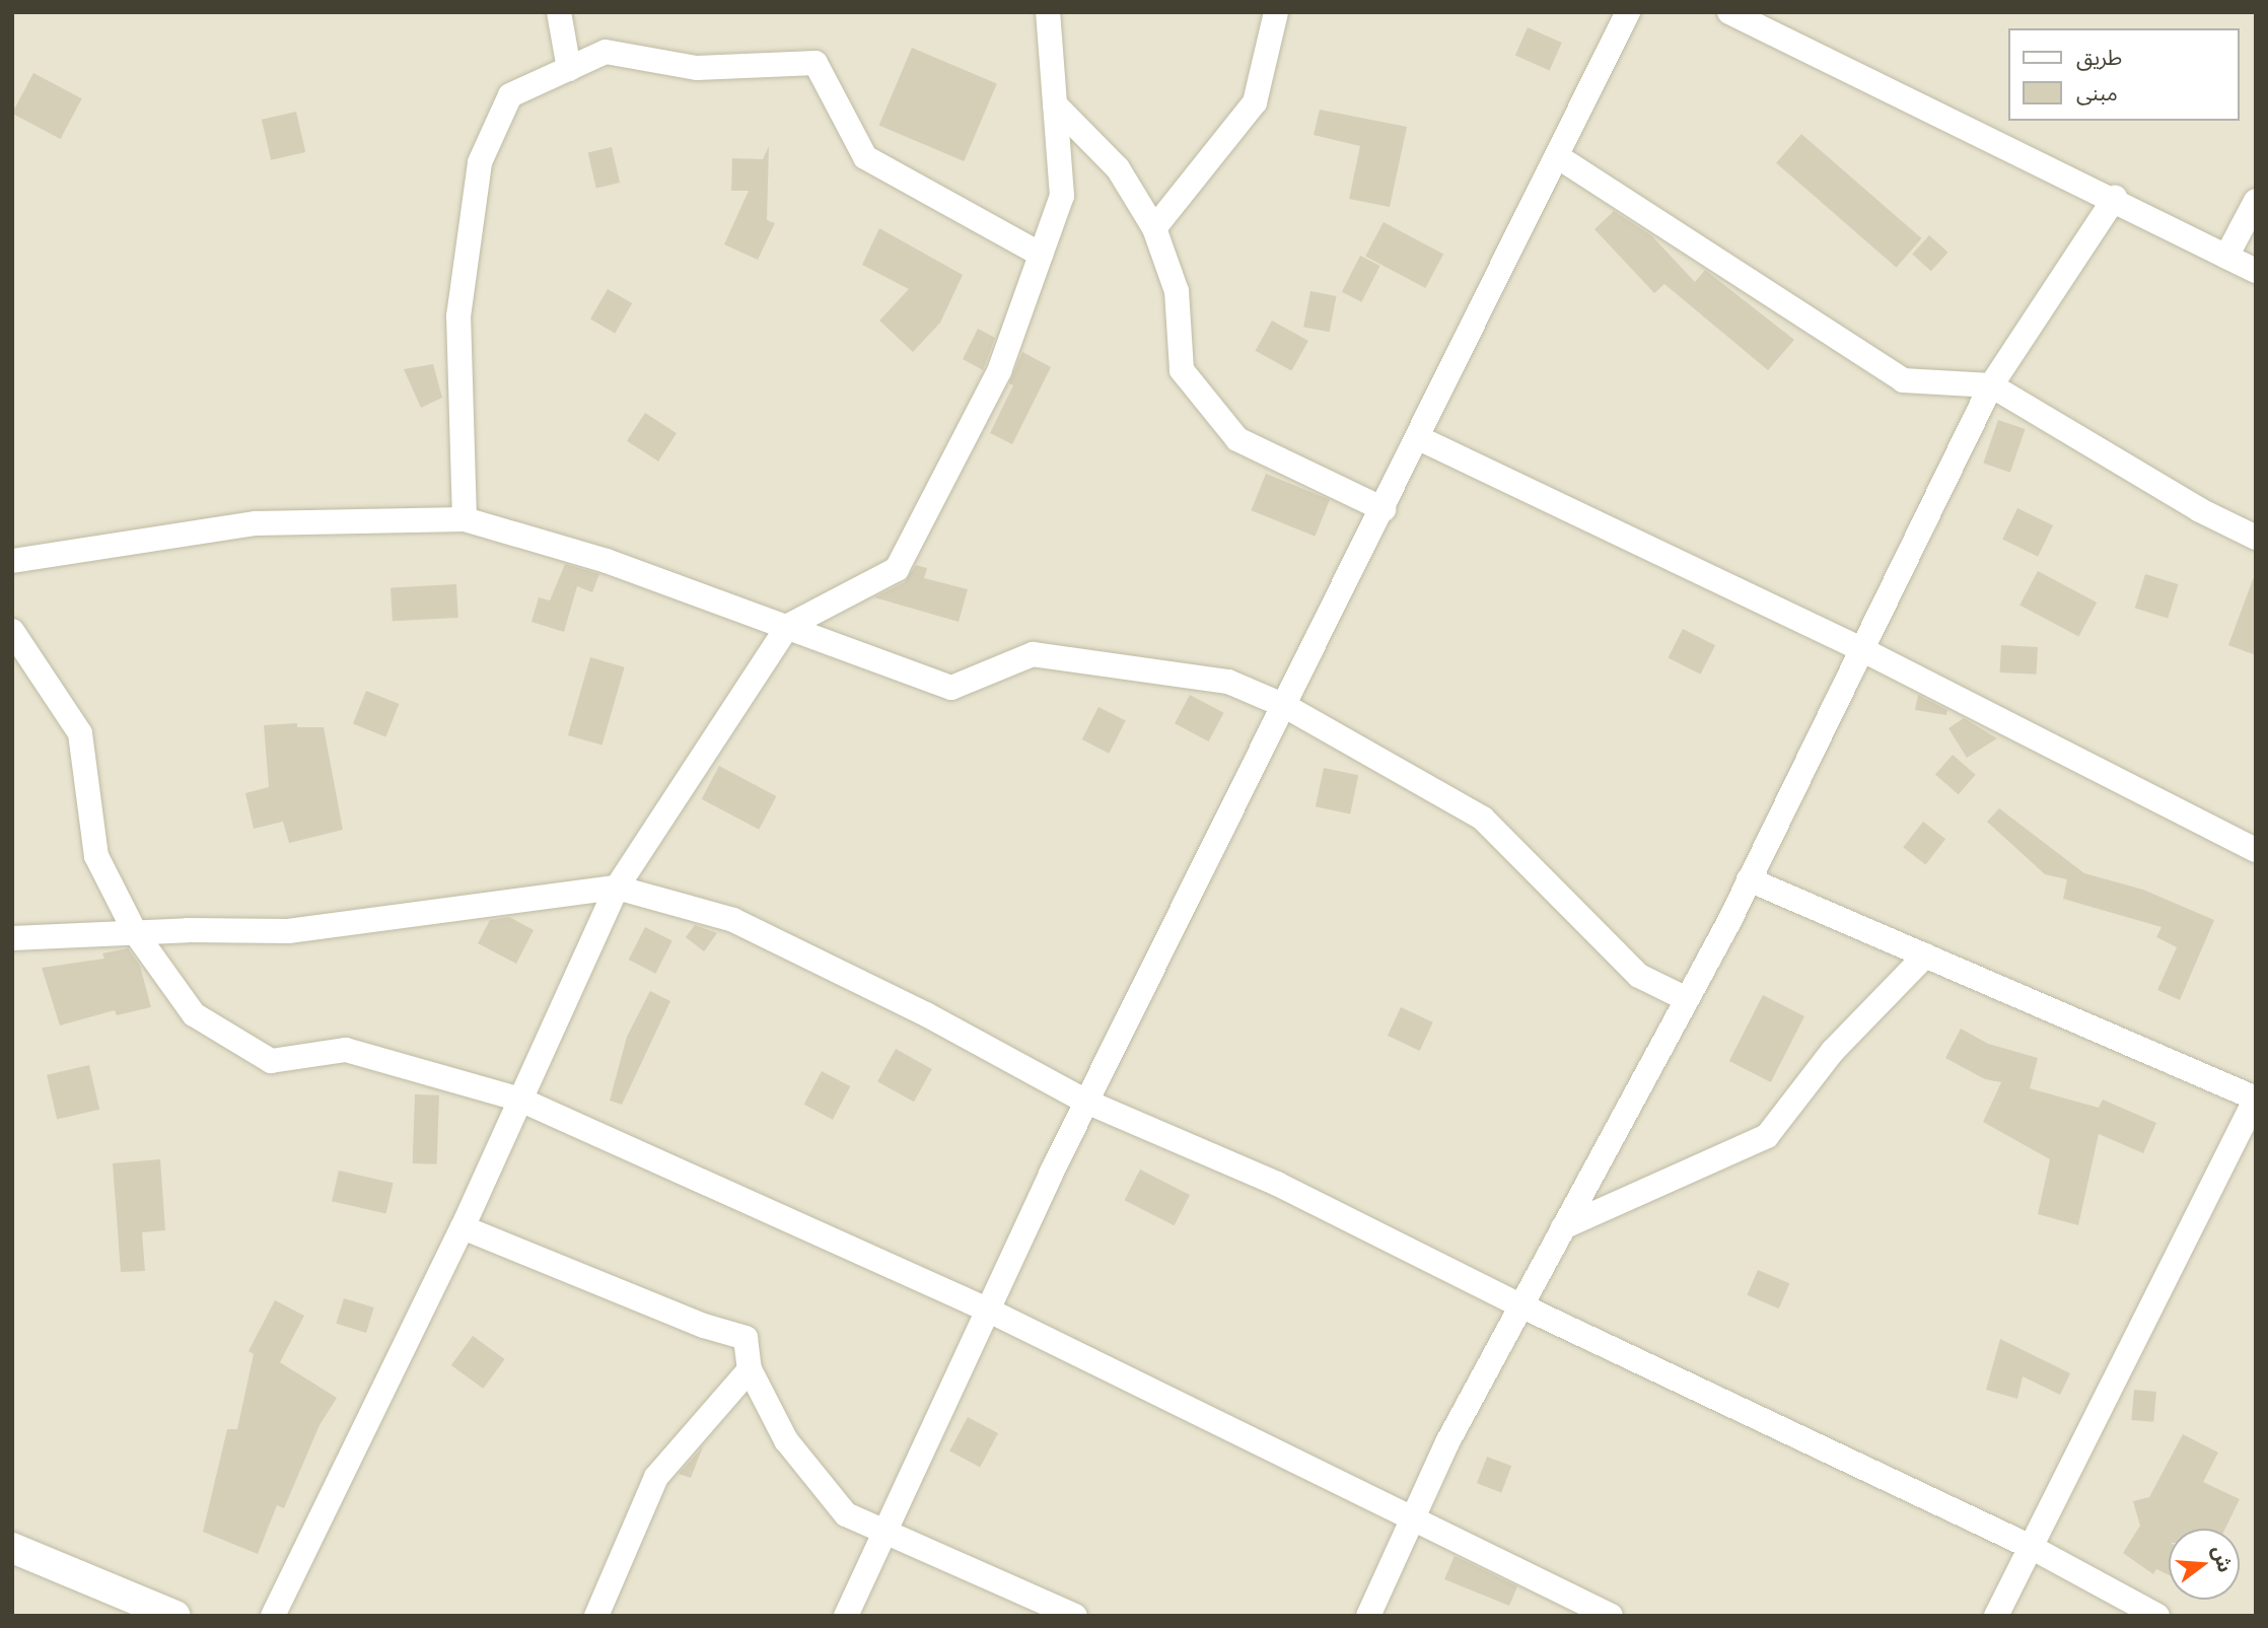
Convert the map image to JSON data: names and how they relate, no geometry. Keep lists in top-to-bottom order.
{
  "legend": ["طريق", "مبنى"],
  "north": "right"
}
